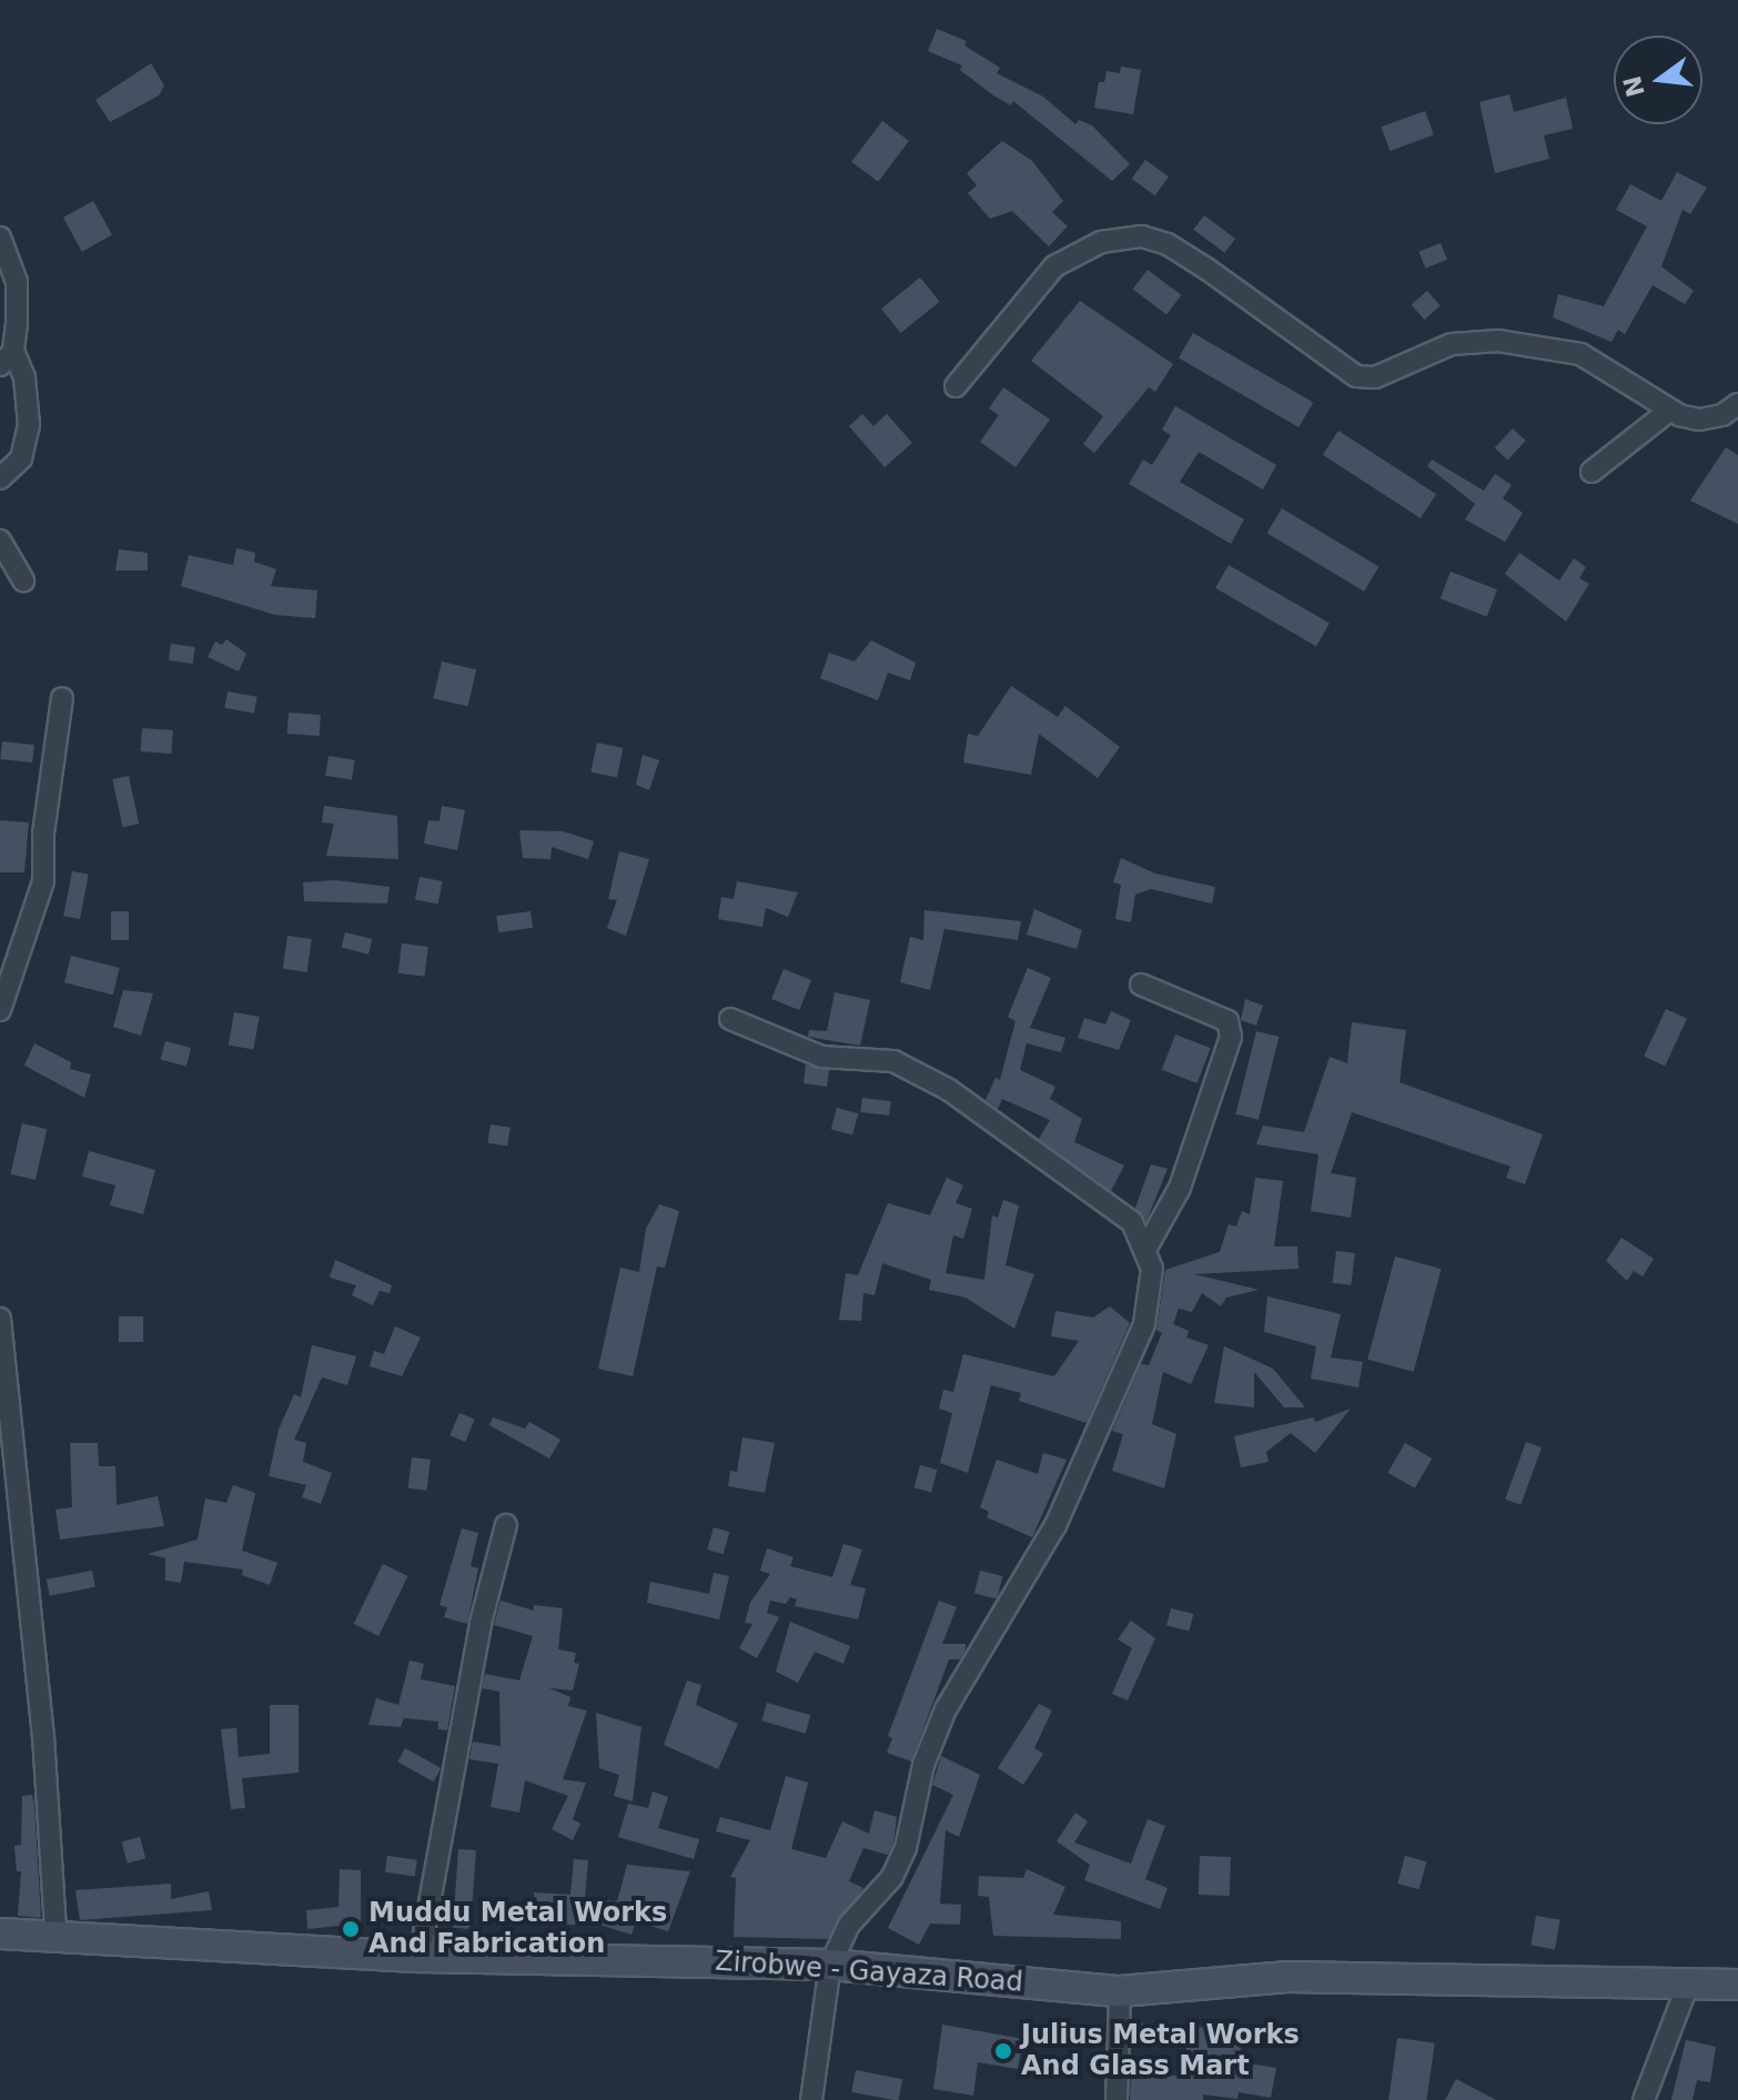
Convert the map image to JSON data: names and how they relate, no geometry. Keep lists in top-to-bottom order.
{
  "streets": {
    "street": ["Zirobwe - Gayaza Road"]
  },
  "places": ["Muddu Metal Works And Fabrication", "Julius Metal Works And Glass Mart"],
  "north": "left"
}
